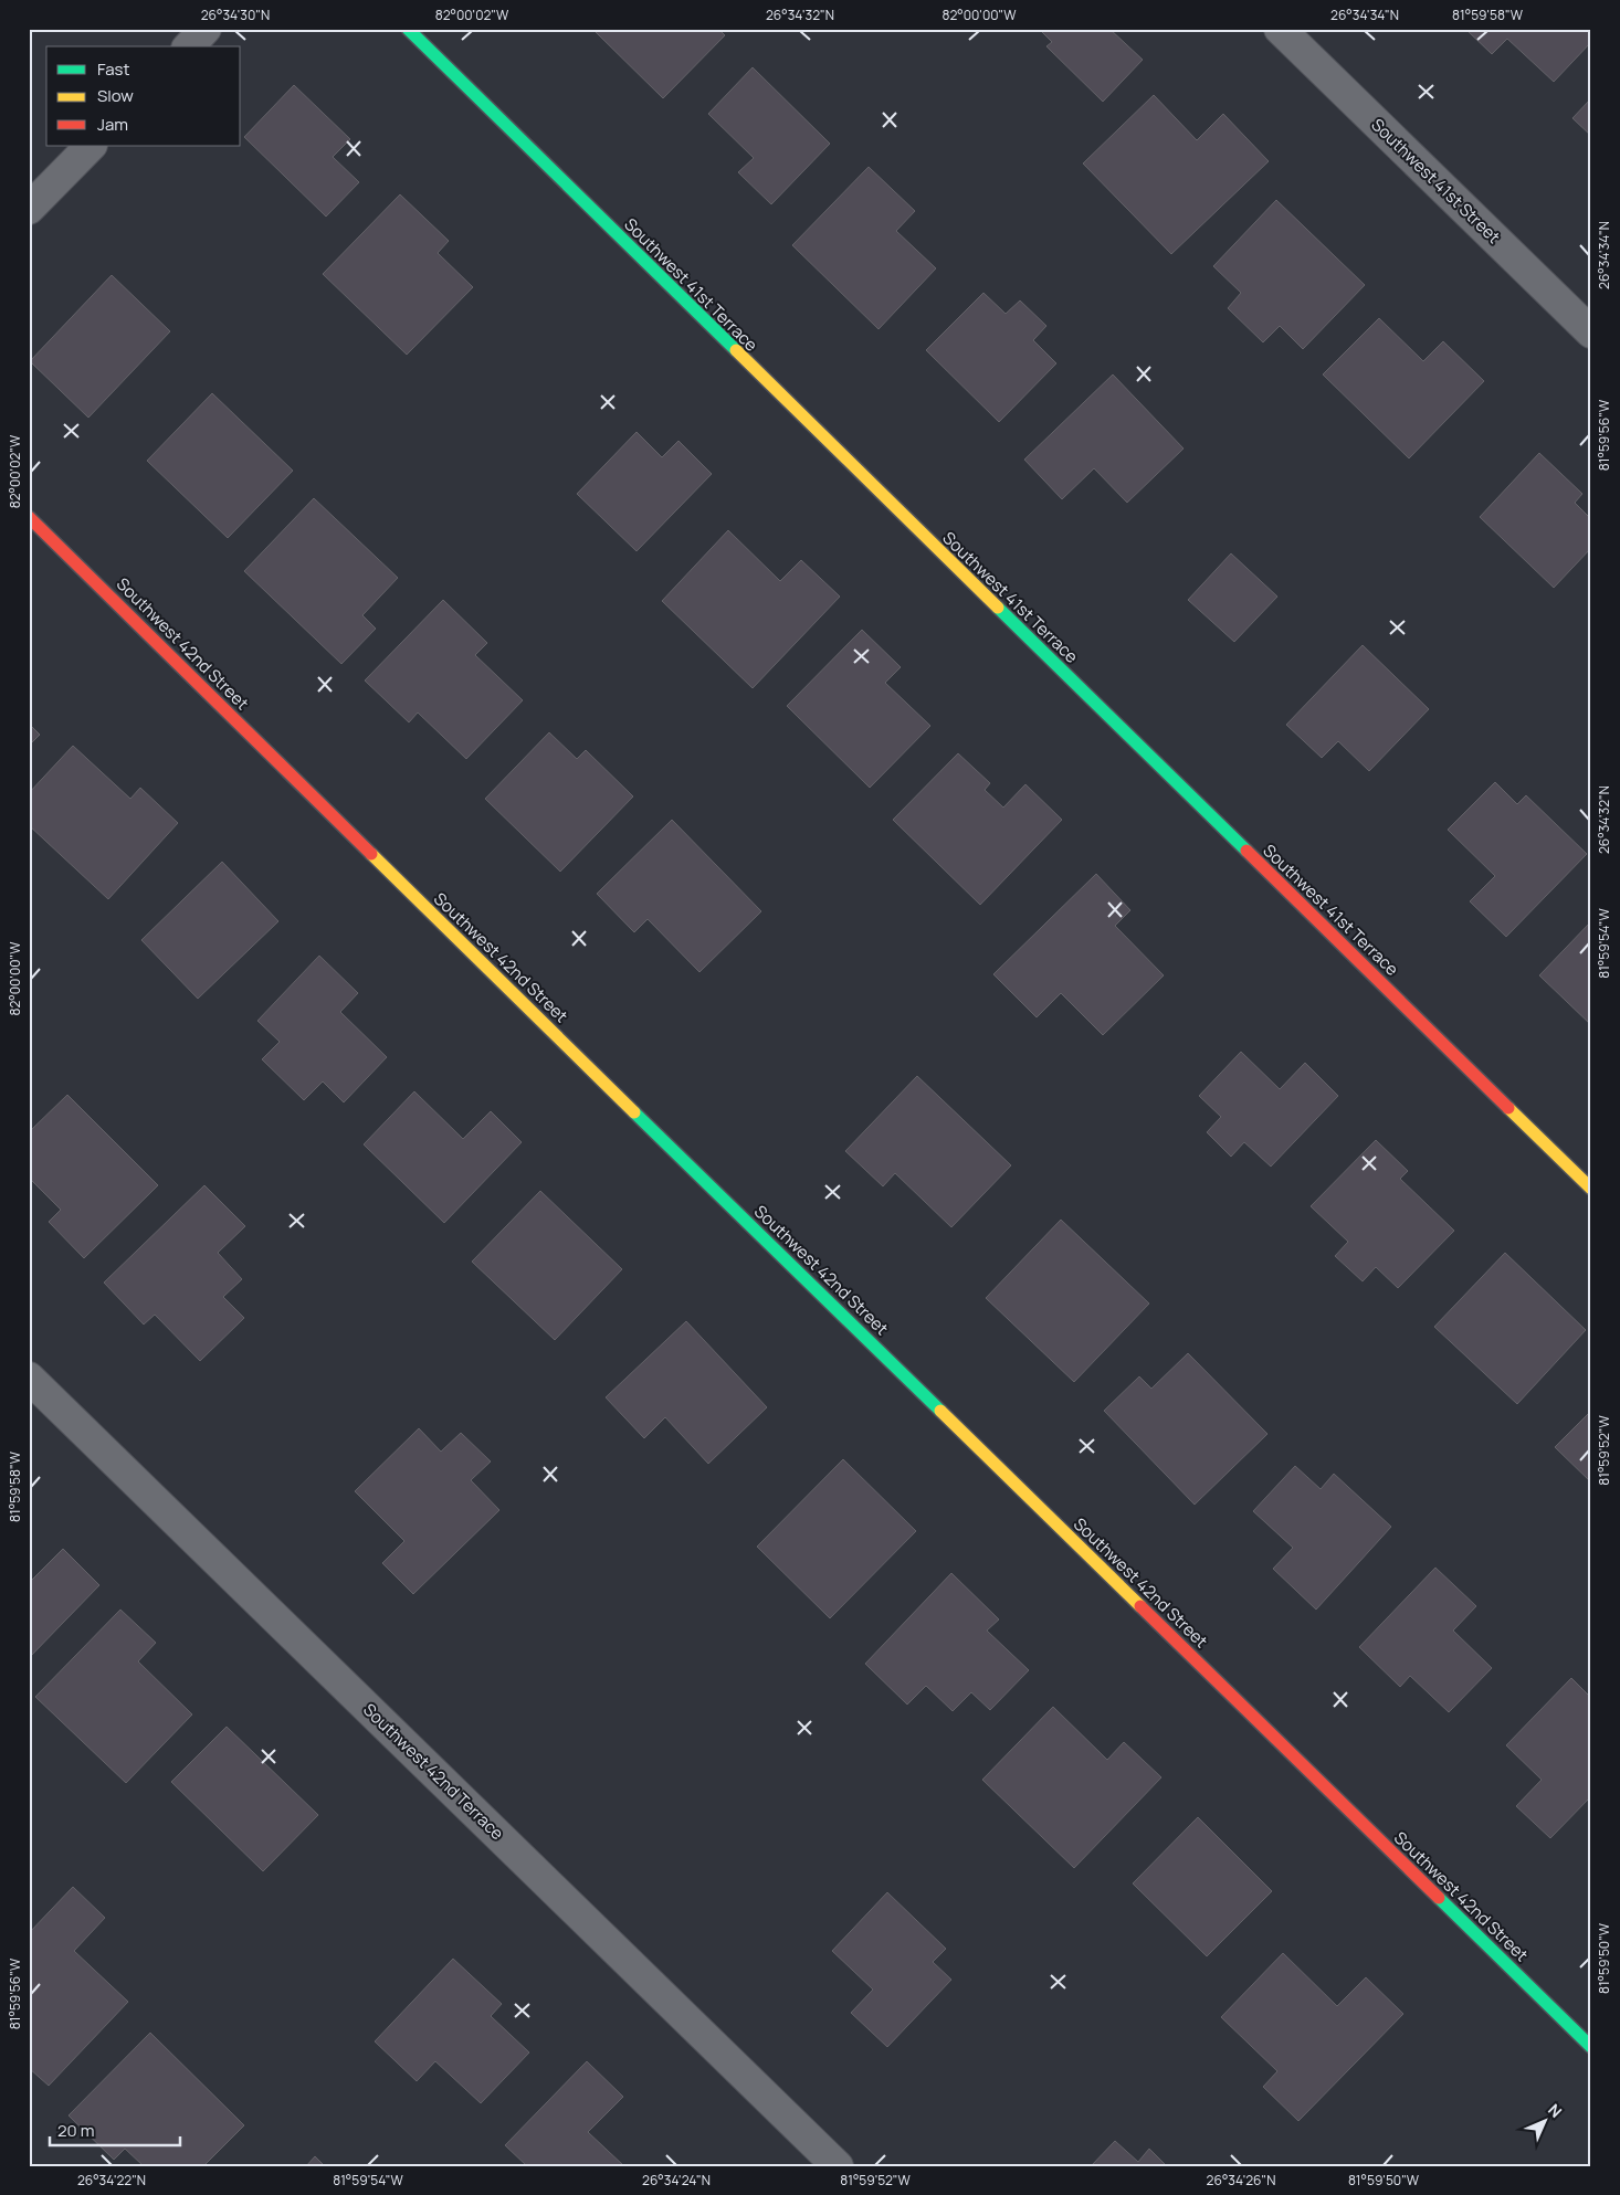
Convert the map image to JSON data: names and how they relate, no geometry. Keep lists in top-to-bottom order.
{
  "streets": {
    "street": [
      "Southwest 41st Street",
      "Southwest 41st Terrace",
      "Southwest 42nd Street",
      "Southwest 42nd Terrace"
    ]
  },
  "legend": ["Fast", "Slow", "Jam"],
  "scale_bar": "20 m",
  "north": "top right",
  "coordinates": [
    "26°34'30\"N",
    "82°00'02\"W",
    "26°34'32\"N",
    "82°00'00\"W",
    "26°34'34\"N",
    "81°59'58\"W",
    "81°59'56\"W",
    "81°59'54\"W",
    "81°59'52\"W",
    "81°59'50\"W",
    "26°34'22\"N",
    "26°34'24\"N",
    "26°34'26\"N"
  ]
}
